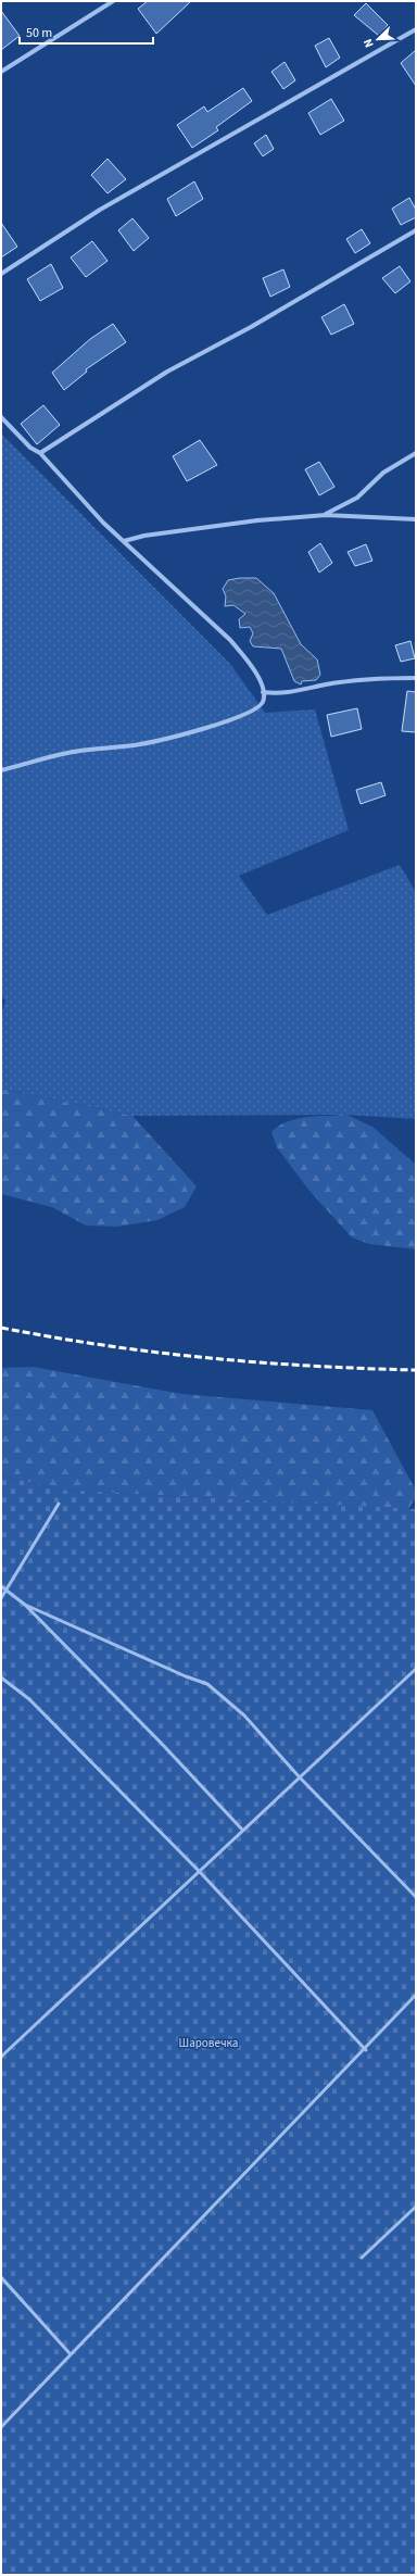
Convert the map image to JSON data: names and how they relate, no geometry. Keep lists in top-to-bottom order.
{
  "parks": ["Шаровечка"],
  "scale_bar": "50 m",
  "north": "bottom left"
}
